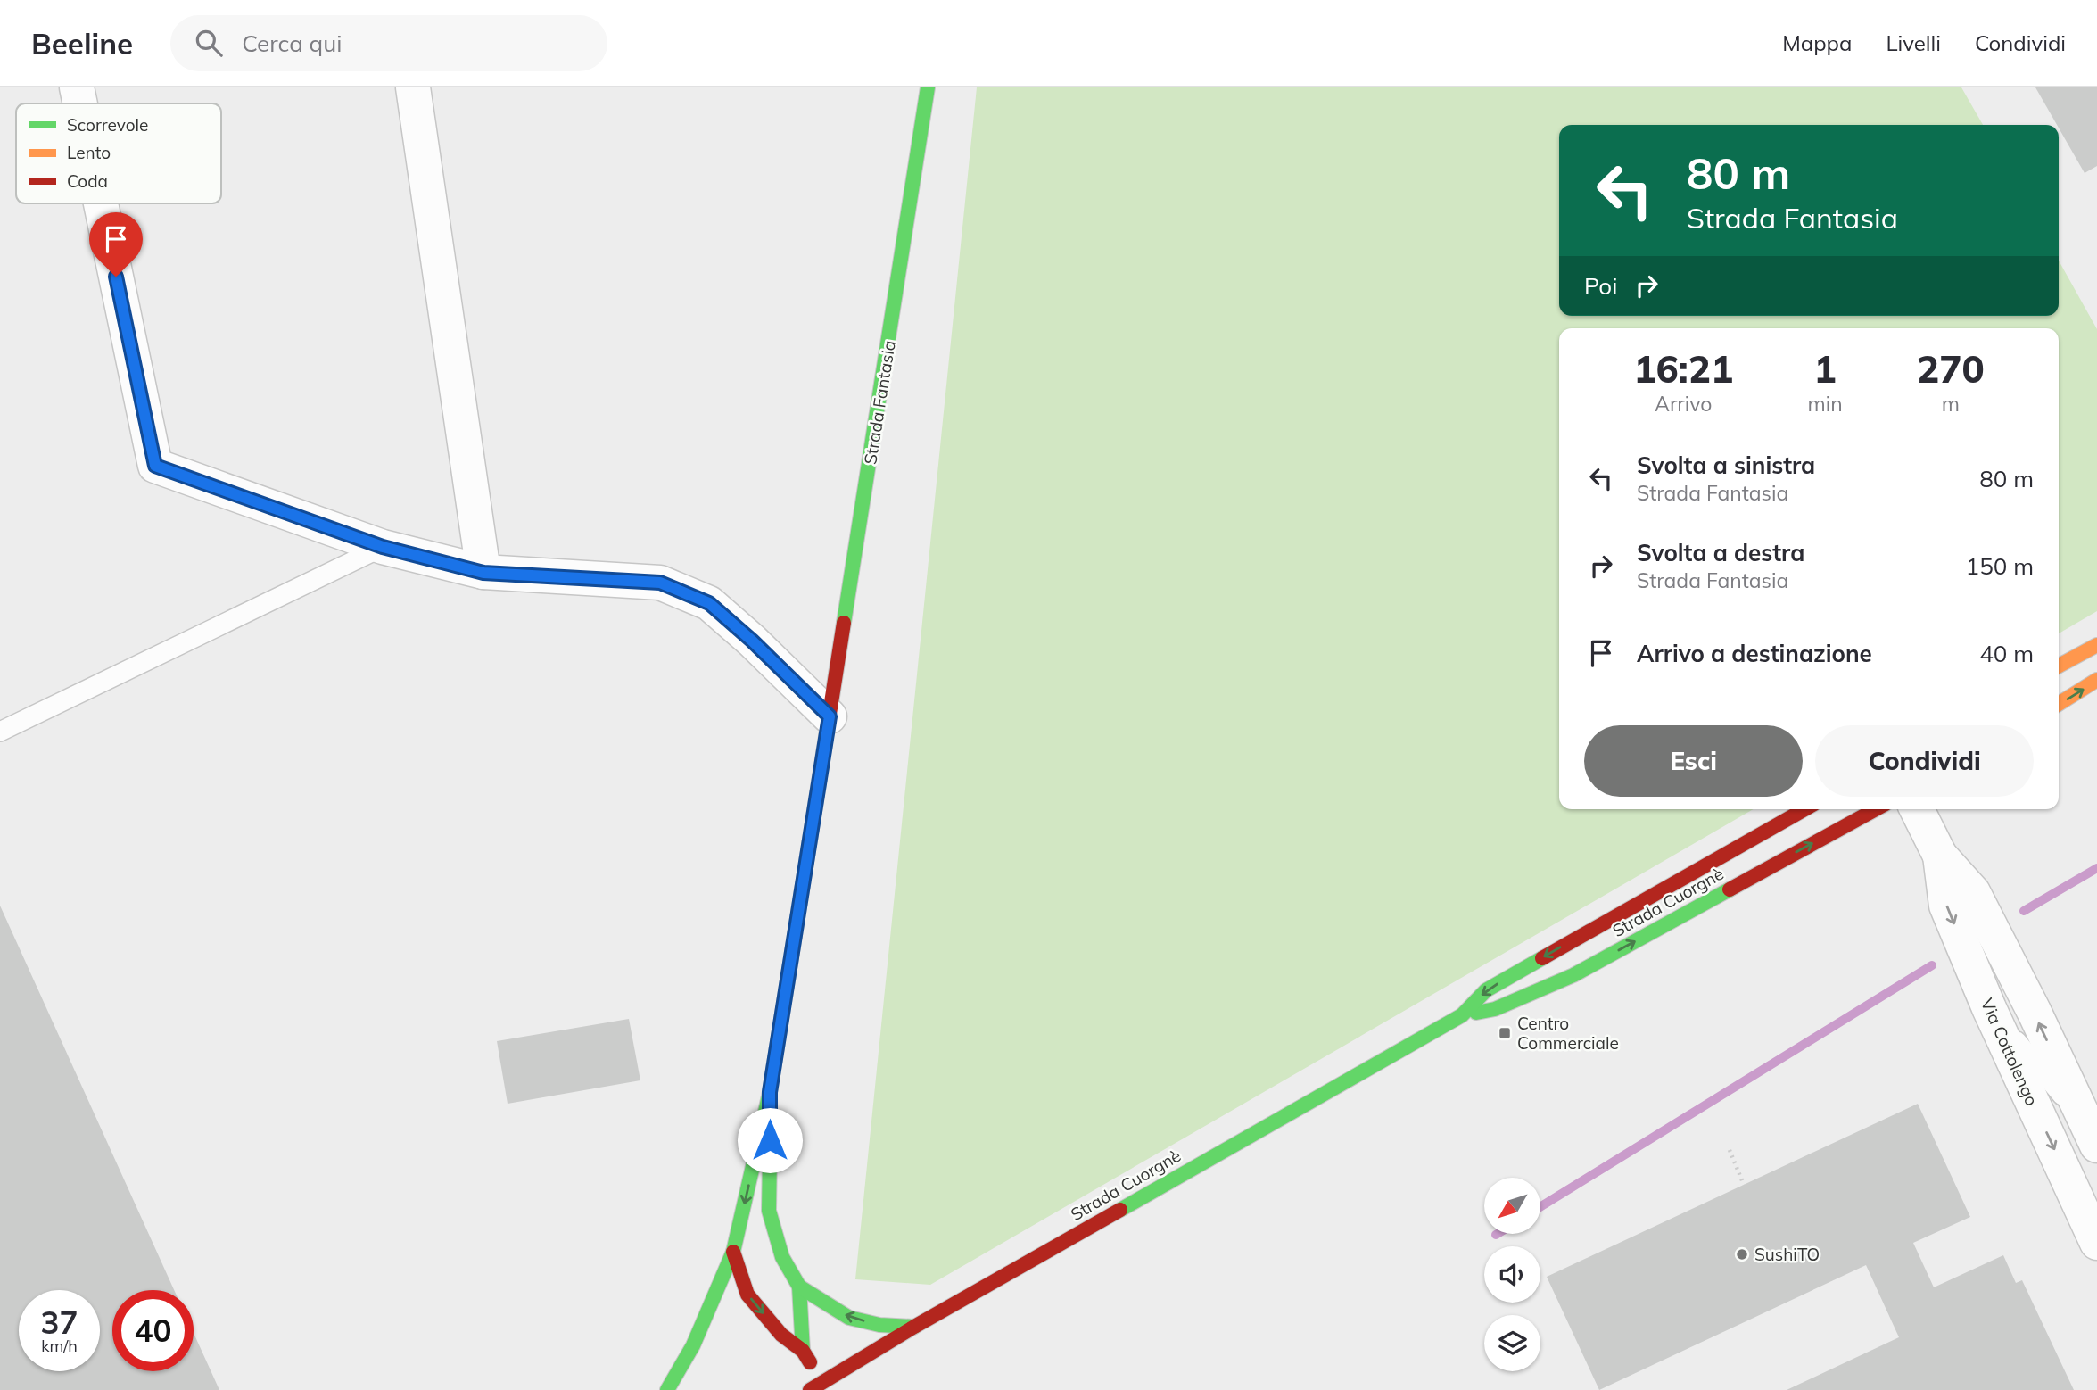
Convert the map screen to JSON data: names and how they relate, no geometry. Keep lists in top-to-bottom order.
{
  "streets": {
    "street": ["Strada Fantasia", "Strada Cuorgnè", "Via Cottolengo"]
  },
  "crossings": [
    ["Strada Fantasia", "Strada Cuorgnè"]
  ],
  "places": {
    "transit": ["Centro Commerciale"],
    "other": ["SushiTO"]
  },
  "legend": ["Scorrevole", "Lento", "Coda"],
  "north": "bottom left",
  "page": {
    "header": "Beeline",
    "search": "Cerca qui",
    "nav": ["Mappa", "Livelli", "Condividi"],
    "turn": ["80 m", "Strada Fantasia"],
    "then": "Poi",
    "eta": [
      "16:21",
      "Arrivo",
      "1",
      "min",
      "270",
      "m"
    ],
    "list": [
      {
        "name": "Svolta a sinistra",
        "note": "Strada Fantasia",
        "value": "80 m"
      },
      {
        "name": "Svolta a destra",
        "note": "Strada Fantasia",
        "value": "150 m"
      },
      {
        "name": "Arrivo a destinazione",
        "value": "40 m"
      }
    ],
    "buttons": ["Esci", "Condividi"],
    "speed": "37 km/h",
    "limit": "40"
  }
}
